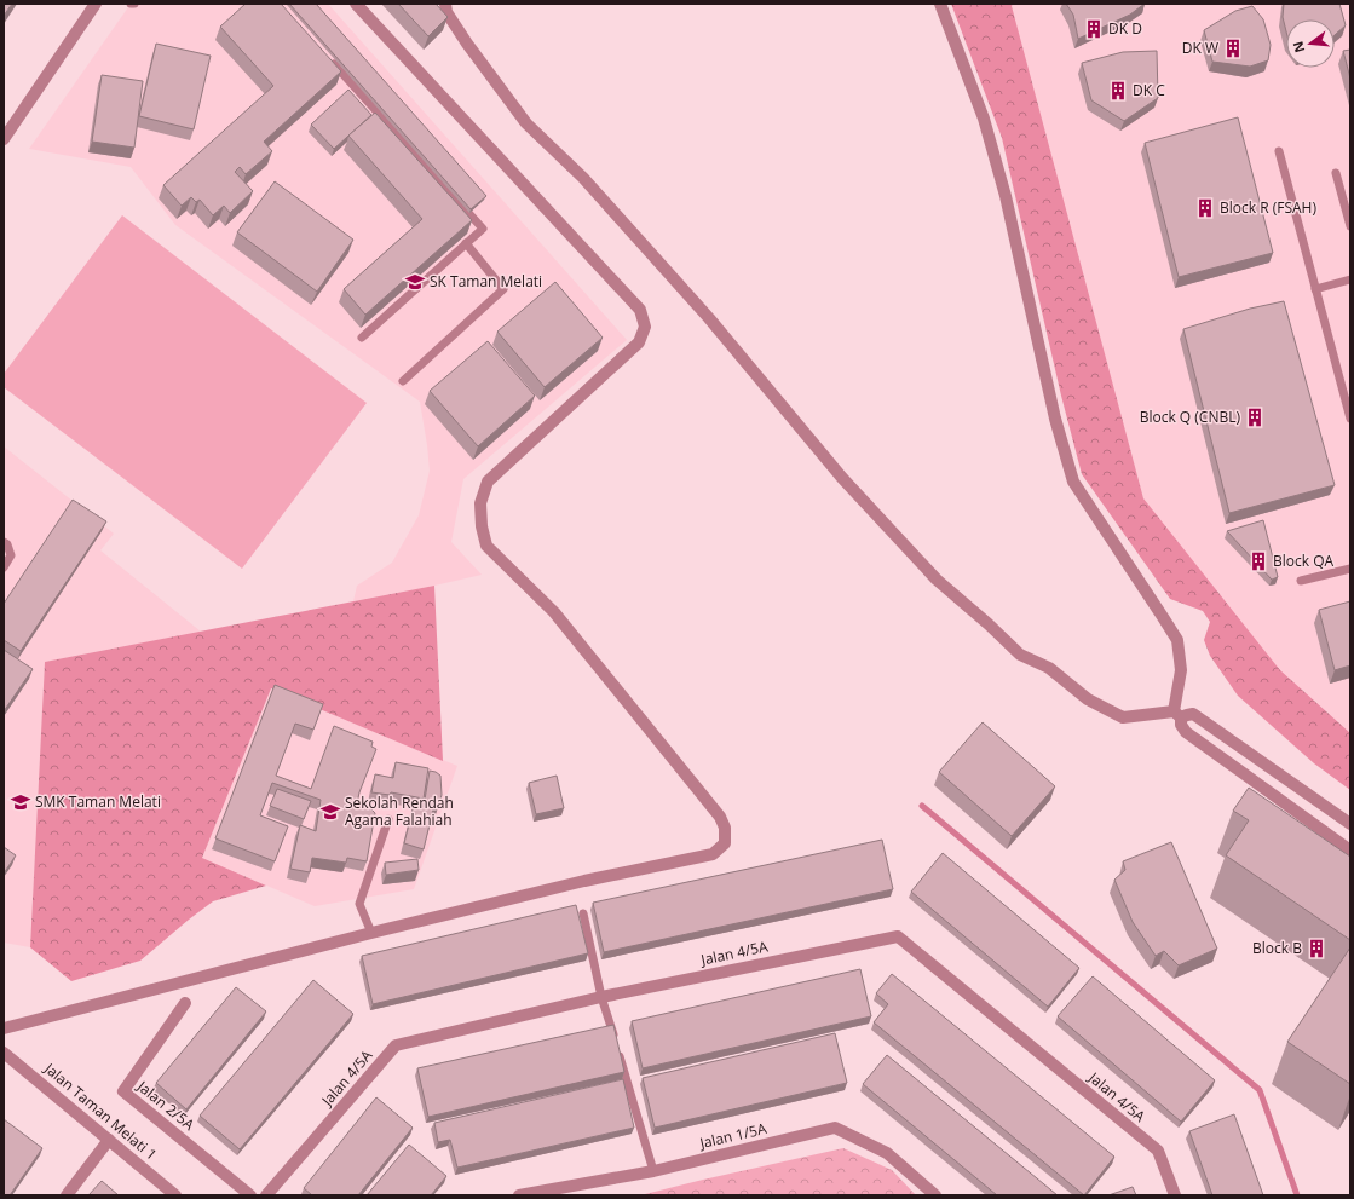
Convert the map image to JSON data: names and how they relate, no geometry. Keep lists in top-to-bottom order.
{
  "streets": {
    "street": [
      "Jalan 4/5A",
      "Jalan 2/5A",
      "Jalan Taman Melati 1",
      "Jalan 1/5A"
    ]
  },
  "places": {
    "building": [
      "DK D",
      "DK W",
      "DK C",
      "Block R (FSAH)",
      "Block Q (CNBL)",
      "Block QA",
      "Block B"
    ],
    "school or university": ["SK Taman Melati", "SMK Taman Melati", "Sekolah Rendah Agama Falahiah"]
  },
  "north": "left"
}
